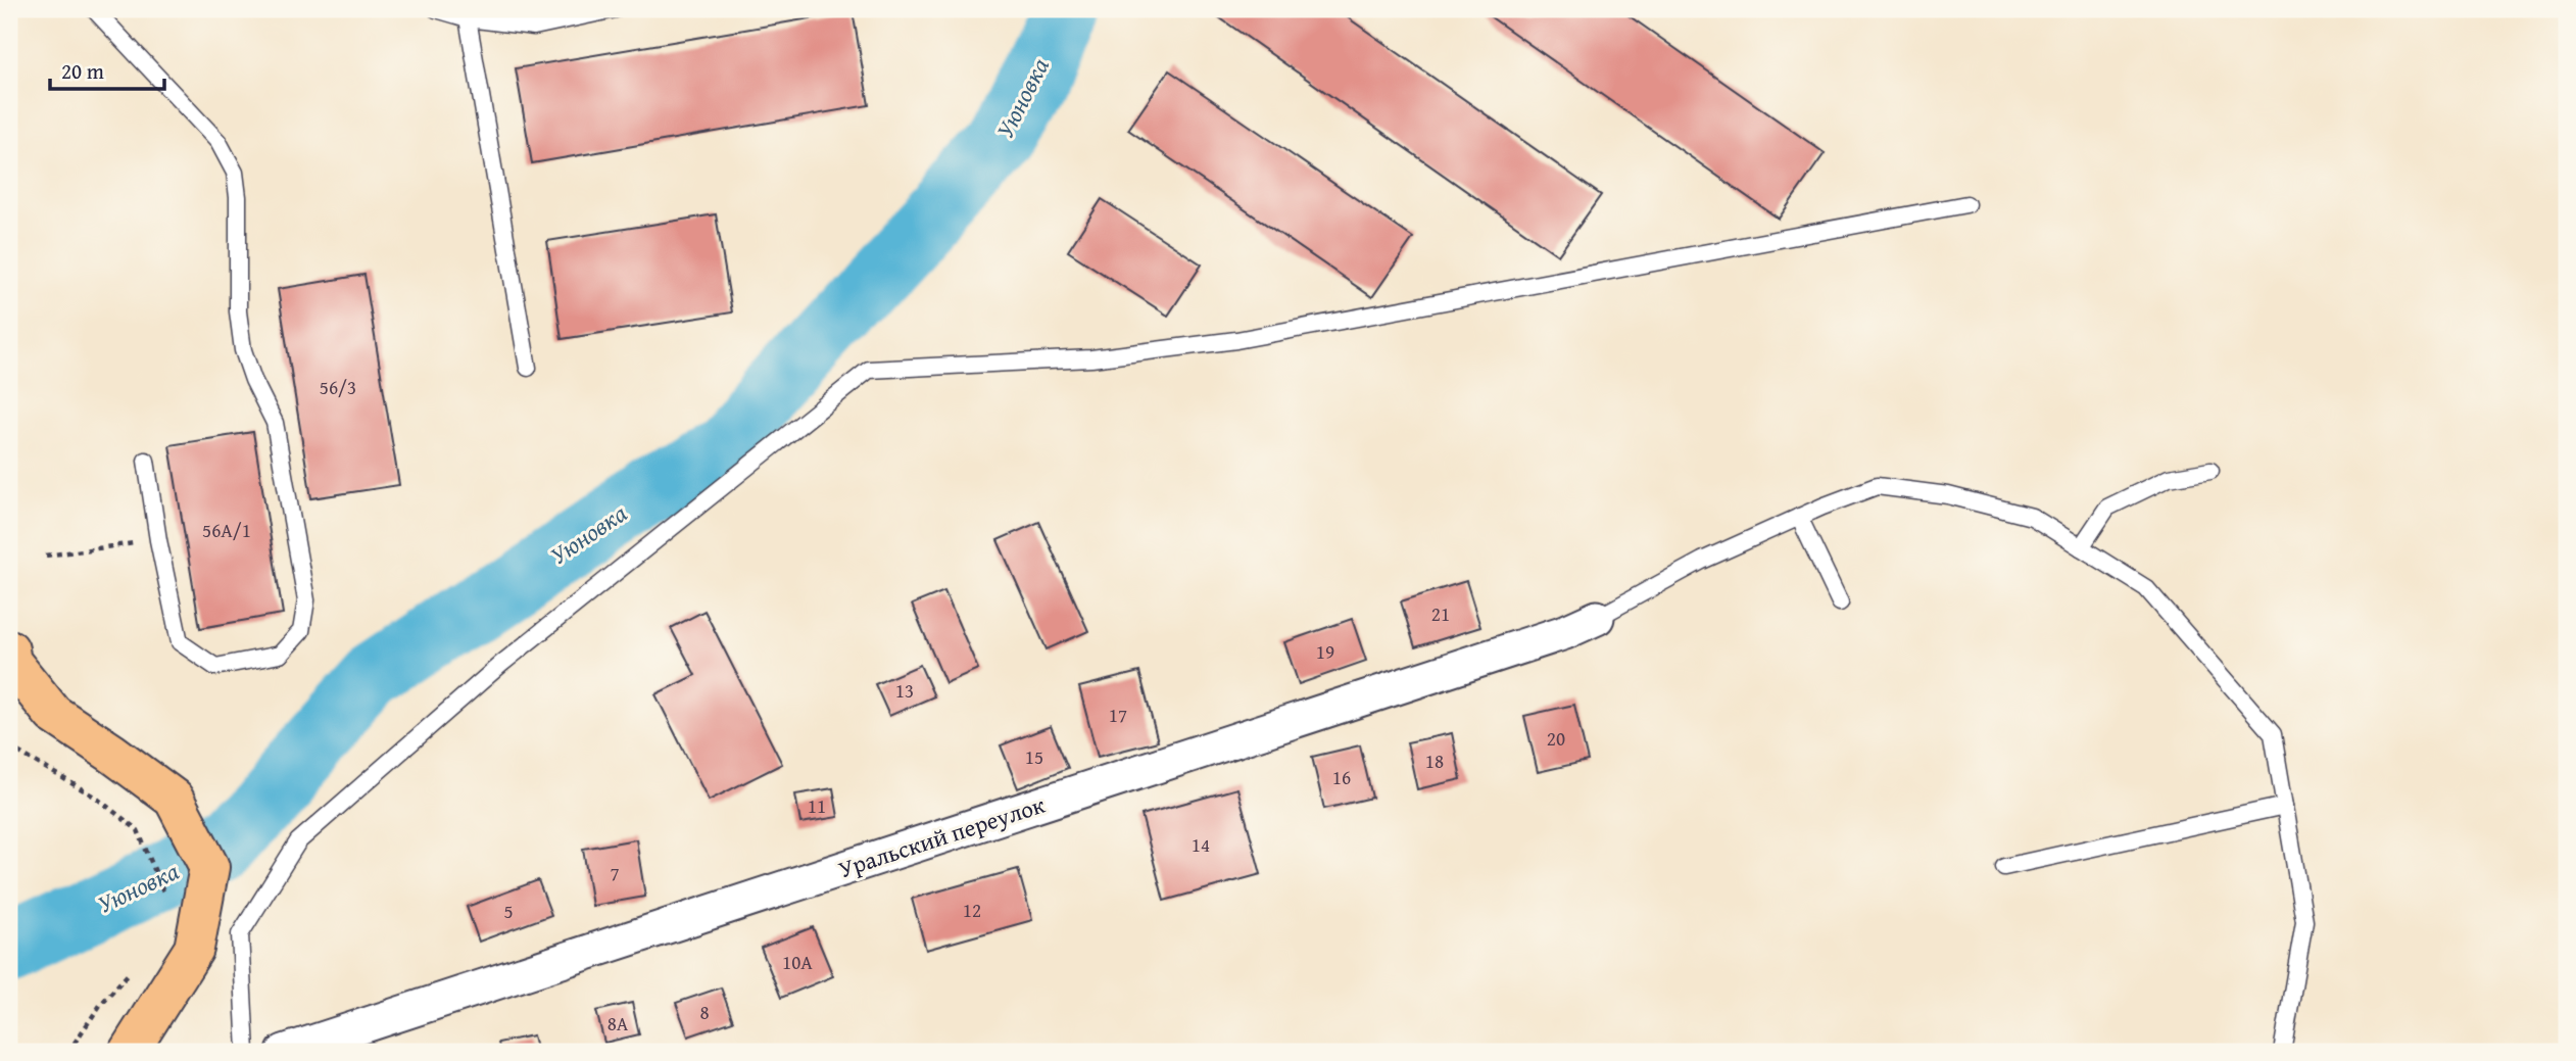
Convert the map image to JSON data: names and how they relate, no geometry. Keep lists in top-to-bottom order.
{
  "streets": {
    "street": ["Уральский переулок"]
  },
  "water": ["Уюновка"],
  "house_numbers": [
    "56/3",
    "56А/1",
    "21",
    "19",
    "13",
    "17",
    "20",
    "15",
    "18",
    "16",
    "11",
    "14",
    "7",
    "12",
    "5",
    "10А",
    "8",
    "8А"
  ],
  "scale_bar": "20 m"
}
